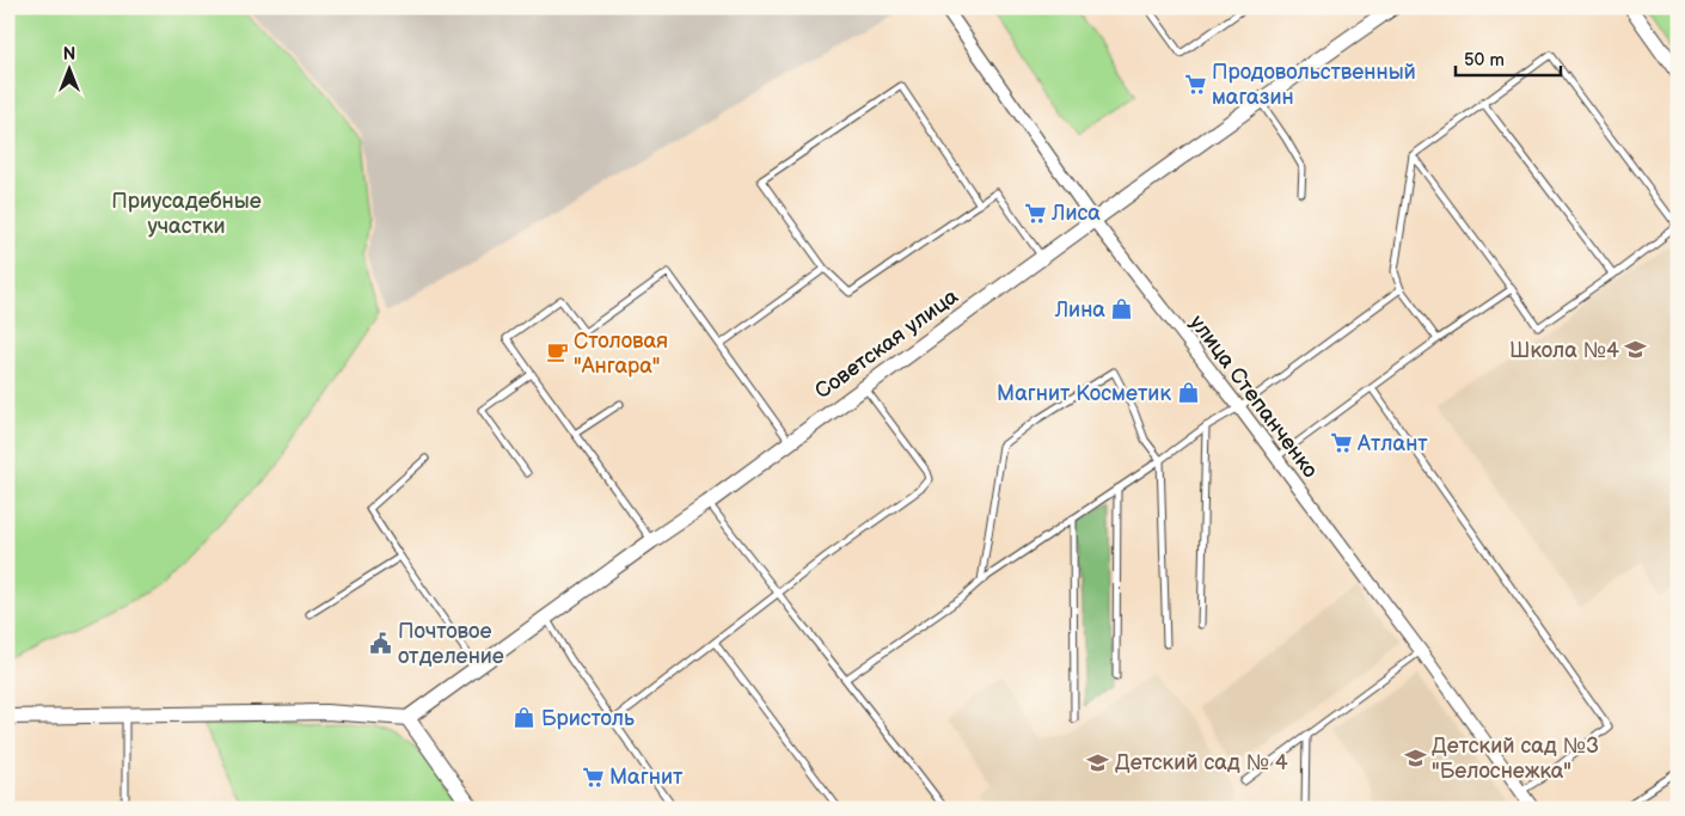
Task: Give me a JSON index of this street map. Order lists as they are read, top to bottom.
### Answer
{
  "streets": {
    "street": ["Советская улица", "улица Степанченко"]
  },
  "crossings": [
    ["Советская улица", "улица Степанченко"]
  ],
  "parks": ["Приусадебные участки"],
  "places": {
    "supermarket": [
      "Продовольственный магазин",
      "Лиса",
      "Атлант",
      "Магнит"
    ],
    "shop": ["Лина", "Магнит Косметик", "Бристоль"],
    "school or university": ["Школа №4", "Детский сад №3 \"Белоснежка\"", "Детский сад № 4"],
    "cafe": ["Столовая \"Ангара\""],
    "public building": ["Почтовое отделение"]
  },
  "scale_bar": "50 m",
  "north": "top"
}
